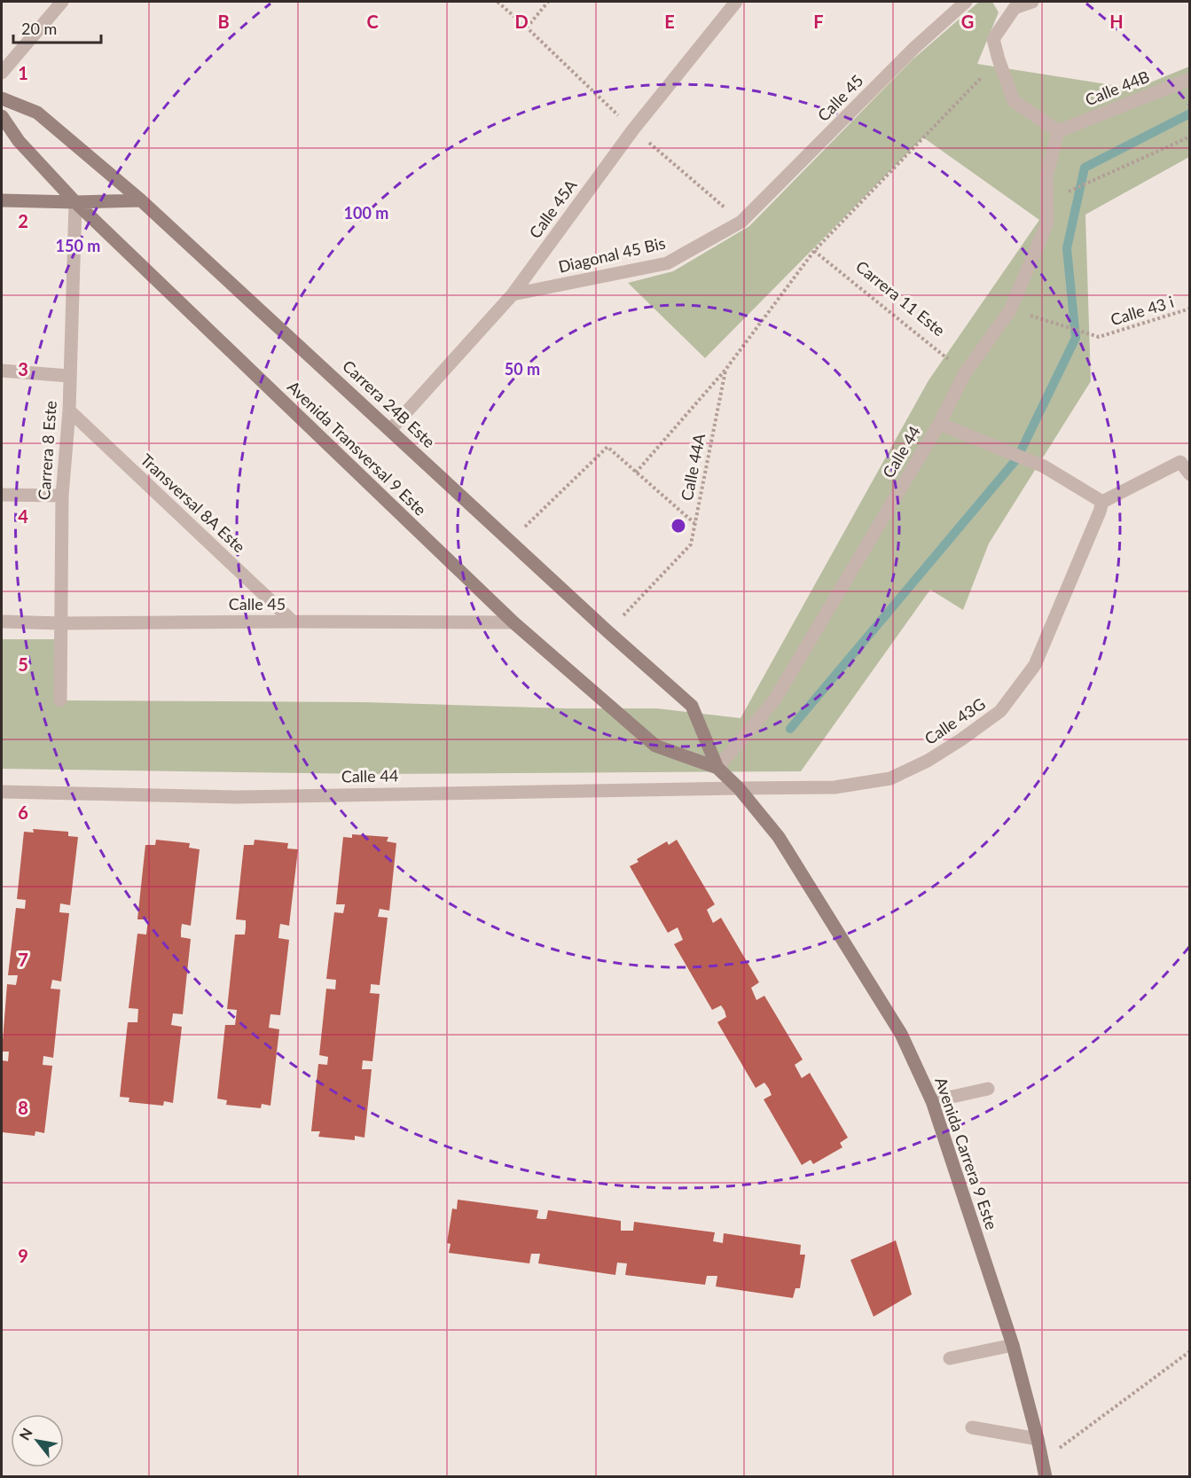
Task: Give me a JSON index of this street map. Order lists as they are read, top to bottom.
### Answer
{
  "streets": {
    "main road": ["Carrera 24B Este", "Avenida Transversal 9 Este", "Avenida Carrera 9 Este"],
    "street": [
      "Calle 44B",
      "Calle 45",
      "Calle 45A",
      "Diagonal 45 Bis",
      "Carrera 8 Este",
      "Calle 44",
      "Transversal 8A Este",
      "Calle 43G"
    ],
    "path": ["Carrera 11 Este", "Calle 43 i", "Calle 44A"]
  },
  "crossings": [
    ["Calle 44B", "Calle 44"],
    ["Calle 45", "Diagonal 45 Bis"],
    ["Calle 45", "Avenida Transversal 9 Este"],
    ["Calle 45", "Carrera 8 Este"],
    ["Calle 45", "Transversal 8A Este"],
    ["Calle 45A", "Diagonal 45 Bis"],
    ["Calle 45A", "Carrera 24B Este"],
    ["Carrera 11 Este", "Calle 44"],
    ["Calle 43 i", "Calle 44"],
    ["Carrera 24B Este", "Avenida Transversal 9 Este"],
    ["Carrera 24B Este", "Calle 44"],
    ["Carrera 24B Este", "Calle 44A"],
    ["Carrera 24B Este", "Avenida Carrera 9 Este"],
    ["Avenida Transversal 9 Este", "Carrera 8 Este"],
    ["Avenida Transversal 9 Este", "Calle 44"],
    ["Avenida Transversal 9 Este", "Avenida Carrera 9 Este"],
    ["Carrera 8 Este", "Transversal 8A Este"],
    ["Calle 44", "Calle 43G"],
    ["Calle 44", "Avenida Carrera 9 Este"],
    ["Calle 43G", "Avenida Carrera 9 Este"]
  ],
  "scale_bar": "20 m",
  "north": "top left",
  "grid": {
    "columns": [
      "B",
      "C",
      "D",
      "E",
      "F",
      "G",
      "H"
    ],
    "rows": [
      "1",
      "2",
      "3",
      "4",
      "5",
      "6",
      "7",
      "8",
      "9"
    ]
  },
  "rings": ["100 m", "150 m", "50 m"]
}
